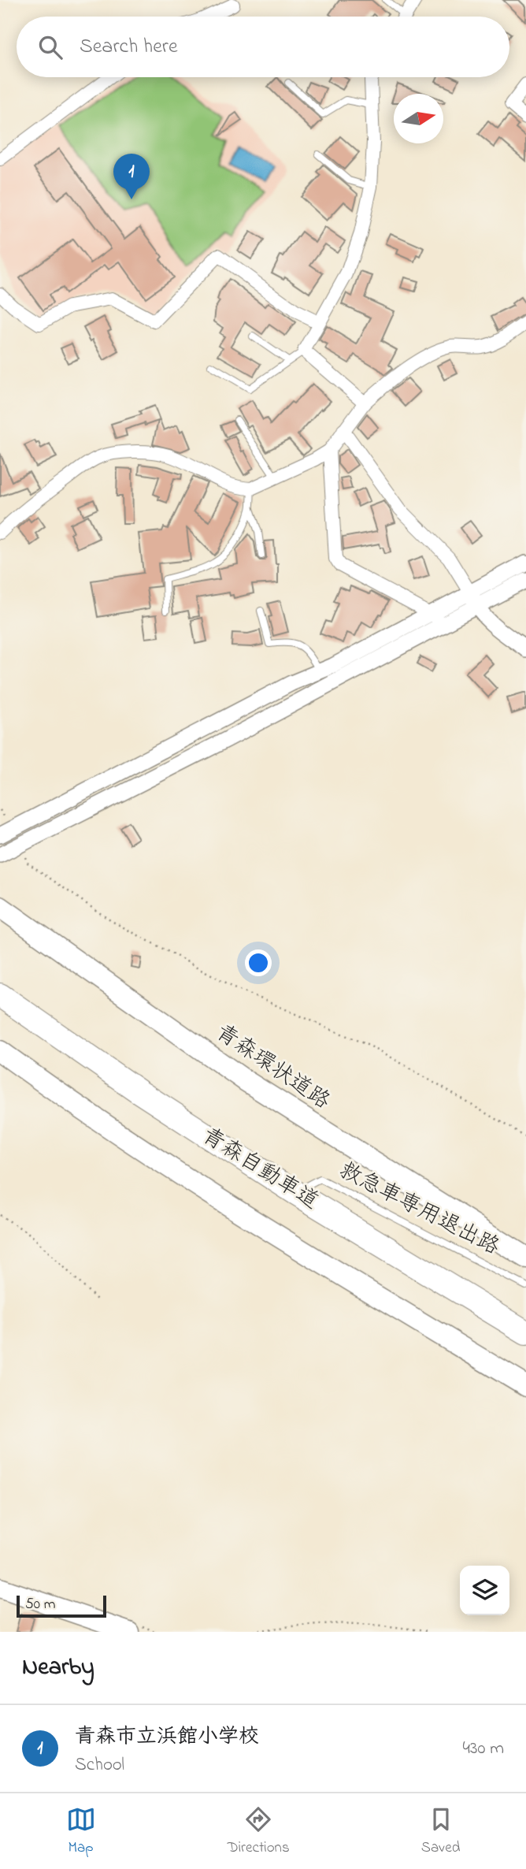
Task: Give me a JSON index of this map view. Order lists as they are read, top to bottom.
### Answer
{
  "streets": {
    "highway": ["青森環状道路", "青森自動車道"],
    "lane": ["救急車専用退出路"]
  },
  "crossings": [
    ["青森自動車道", "救急車専用退出路"]
  ],
  "scale_bar": "50 m",
  "north": "right",
  "page": {
    "search": "Search here",
    "pins": "1",
    "scale": "50 m",
    "heading": "Nearby",
    "list": [
      {
        "mark": "1",
        "name": "青森市立浜館小学校",
        "note": "School",
        "value": "430 m"
      }
    ],
    "nav": ["Map", "Directions", "Saved"]
  }
}
